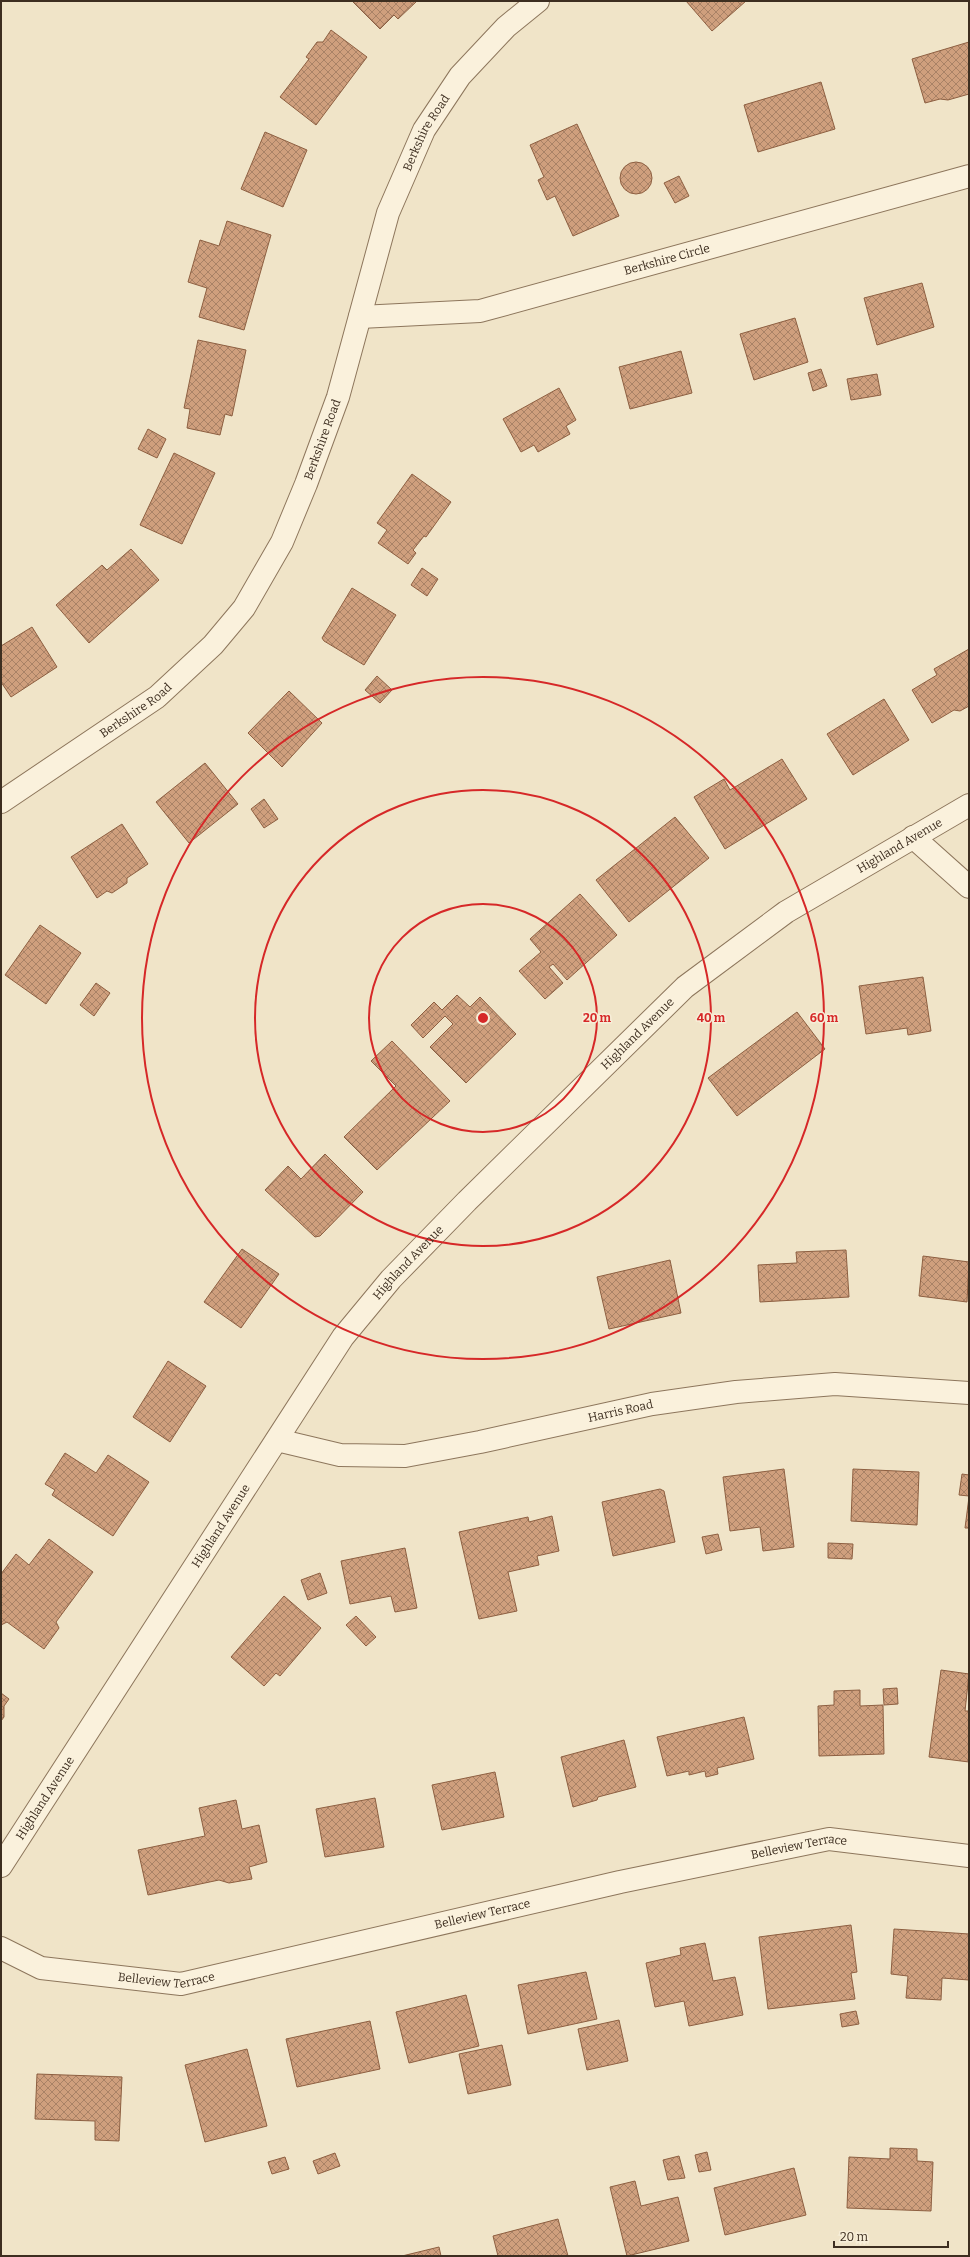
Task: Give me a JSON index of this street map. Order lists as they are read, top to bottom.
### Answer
{
  "streets": {
    "street": [
      "Berkshire Road",
      "Berkshire Circle",
      "Highland Avenue",
      "Harris Road",
      "Belleview Terrace"
    ]
  },
  "crossings": [
    ["Berkshire Road", "Berkshire Circle"],
    ["Highland Avenue", "Harris Road"]
  ],
  "scale_bar": "20 m",
  "rings": ["20 m", "40 m", "60 m"]
}
